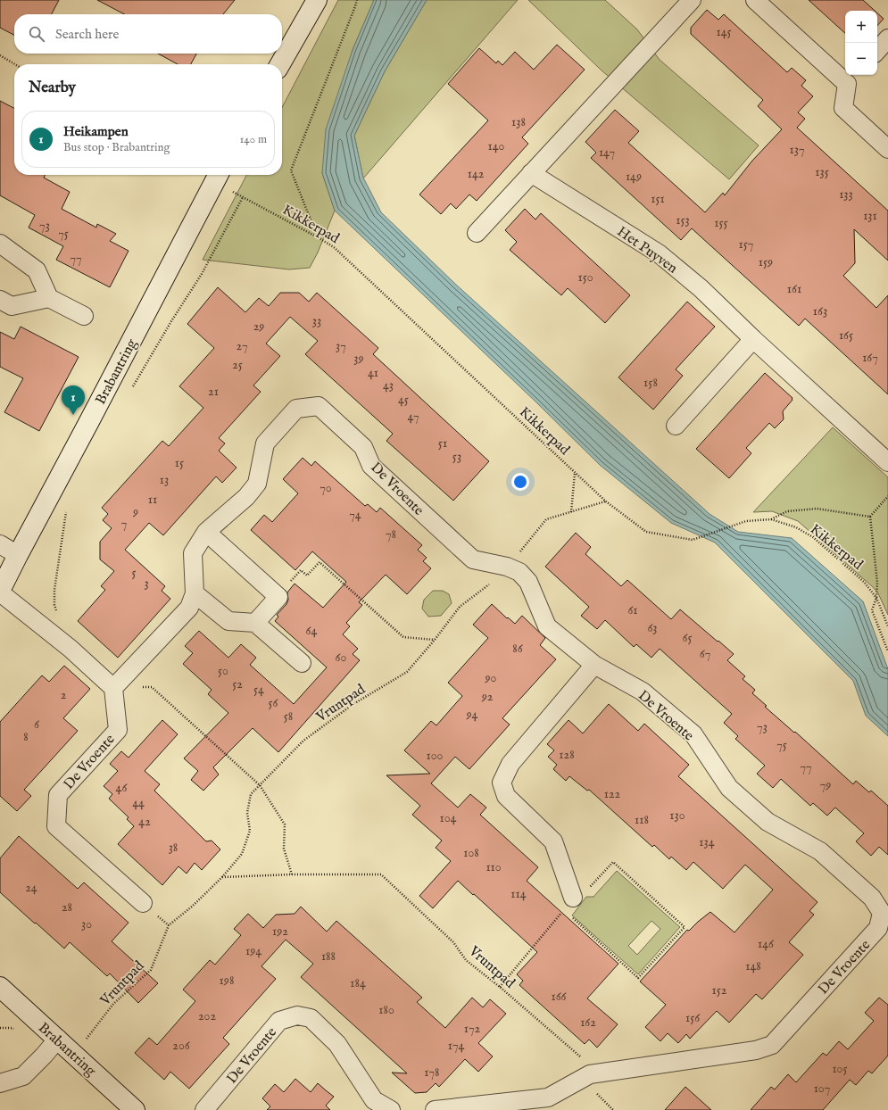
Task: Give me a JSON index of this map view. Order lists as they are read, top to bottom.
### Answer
{
  "streets": {
    "street": ["Het Puyven", "Brabantring", "De Vroente"],
    "path": ["Kikkerpad", "Vruntpad"]
  },
  "crossings": [
    ["Kikkerpad", "Brabantring"],
    ["Kikkerpad", "Vruntpad"],
    ["Brabantring", "Vruntpad"],
    ["De Vroente", "Vruntpad"]
  ],
  "house_numbers": [
    "145",
    "138",
    "140",
    "137",
    "147",
    "135",
    "142",
    "149",
    "133",
    "151",
    "131",
    "153",
    "155",
    "73",
    "75",
    "157",
    "77",
    "159",
    "150",
    "161",
    "163",
    "33",
    "29",
    "165",
    "27",
    "37",
    "167",
    "39",
    "25",
    "41",
    "158",
    "43",
    "21",
    "45",
    "47",
    "51",
    "53",
    "15",
    "13",
    "70",
    "11",
    "9",
    "74",
    "7",
    "78",
    "5",
    "3",
    "61",
    "63",
    "64",
    "65",
    "86",
    "67",
    "60",
    "50",
    "90",
    "52",
    "54",
    "2",
    "92",
    "56",
    "94",
    "58",
    "6",
    "73",
    "8",
    "75",
    "128",
    "100",
    "77",
    "79",
    "46",
    "122",
    "44",
    "130",
    "104",
    "118",
    "42",
    "134",
    "38",
    "108",
    "110",
    "24",
    "114",
    "28",
    "30",
    "192",
    "146",
    "194",
    "188",
    "148",
    "198",
    "184",
    "152",
    "166",
    "180",
    "202",
    "156",
    "162",
    "172",
    "206",
    "174",
    "105",
    "178",
    "107"
  ],
  "page": {
    "map_buttons": ["+", "−"],
    "search": "Search here",
    "heading": "Nearby",
    "list": [
      {
        "mark": "1",
        "name": "Heikampen",
        "note": "Bus stop · Brabantring",
        "value": "140 m"
      }
    ],
    "pins": "1"
  }
}
